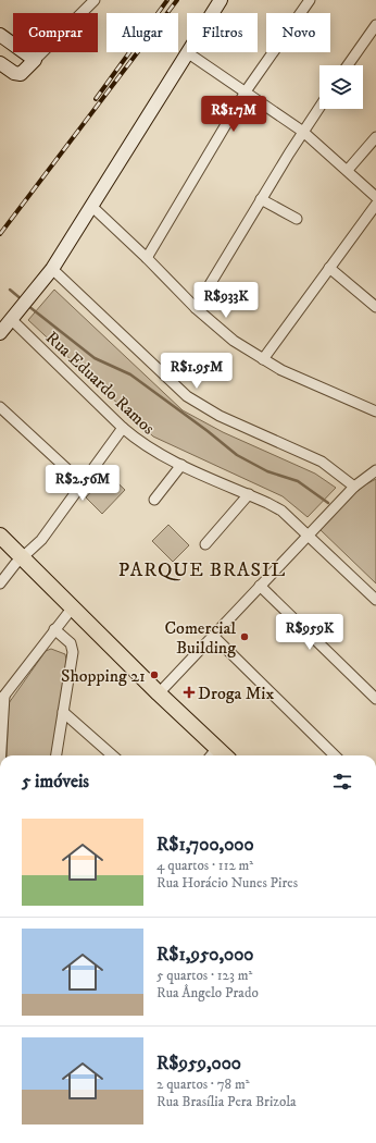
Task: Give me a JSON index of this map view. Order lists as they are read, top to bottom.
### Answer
{
  "streets": {
    "street": ["Rua Eduardo Ramos"]
  },
  "districts": ["PARQUE BRASIL"],
  "places": {
    "other": ["Comercial Building", "Shopping 21"],
    "health": ["Droga Mix"]
  },
  "page": {
    "chip": [
      "Comprar",
      "Alugar",
      "Filtros",
      "Novo"
    ],
    "price": [
      "R$1.7M",
      "R$933K",
      "R$1.95M",
      "R$2.56M",
      "R$959K"
    ],
    "heading": "5 imóveis",
    "list": [
      {
        "name": "R$1,700,000",
        "note": "4 quartos · 112 m² · Rua Horácio Nunes Pires"
      },
      {
        "name": "R$1,950,000",
        "note": "5 quartos · 123 m² · Rua Ângelo Prado"
      },
      {
        "name": "R$959,000",
        "note": "2 quartos · 78 m² · Rua Brasília Pera Brizola"
      }
    ]
  }
}
